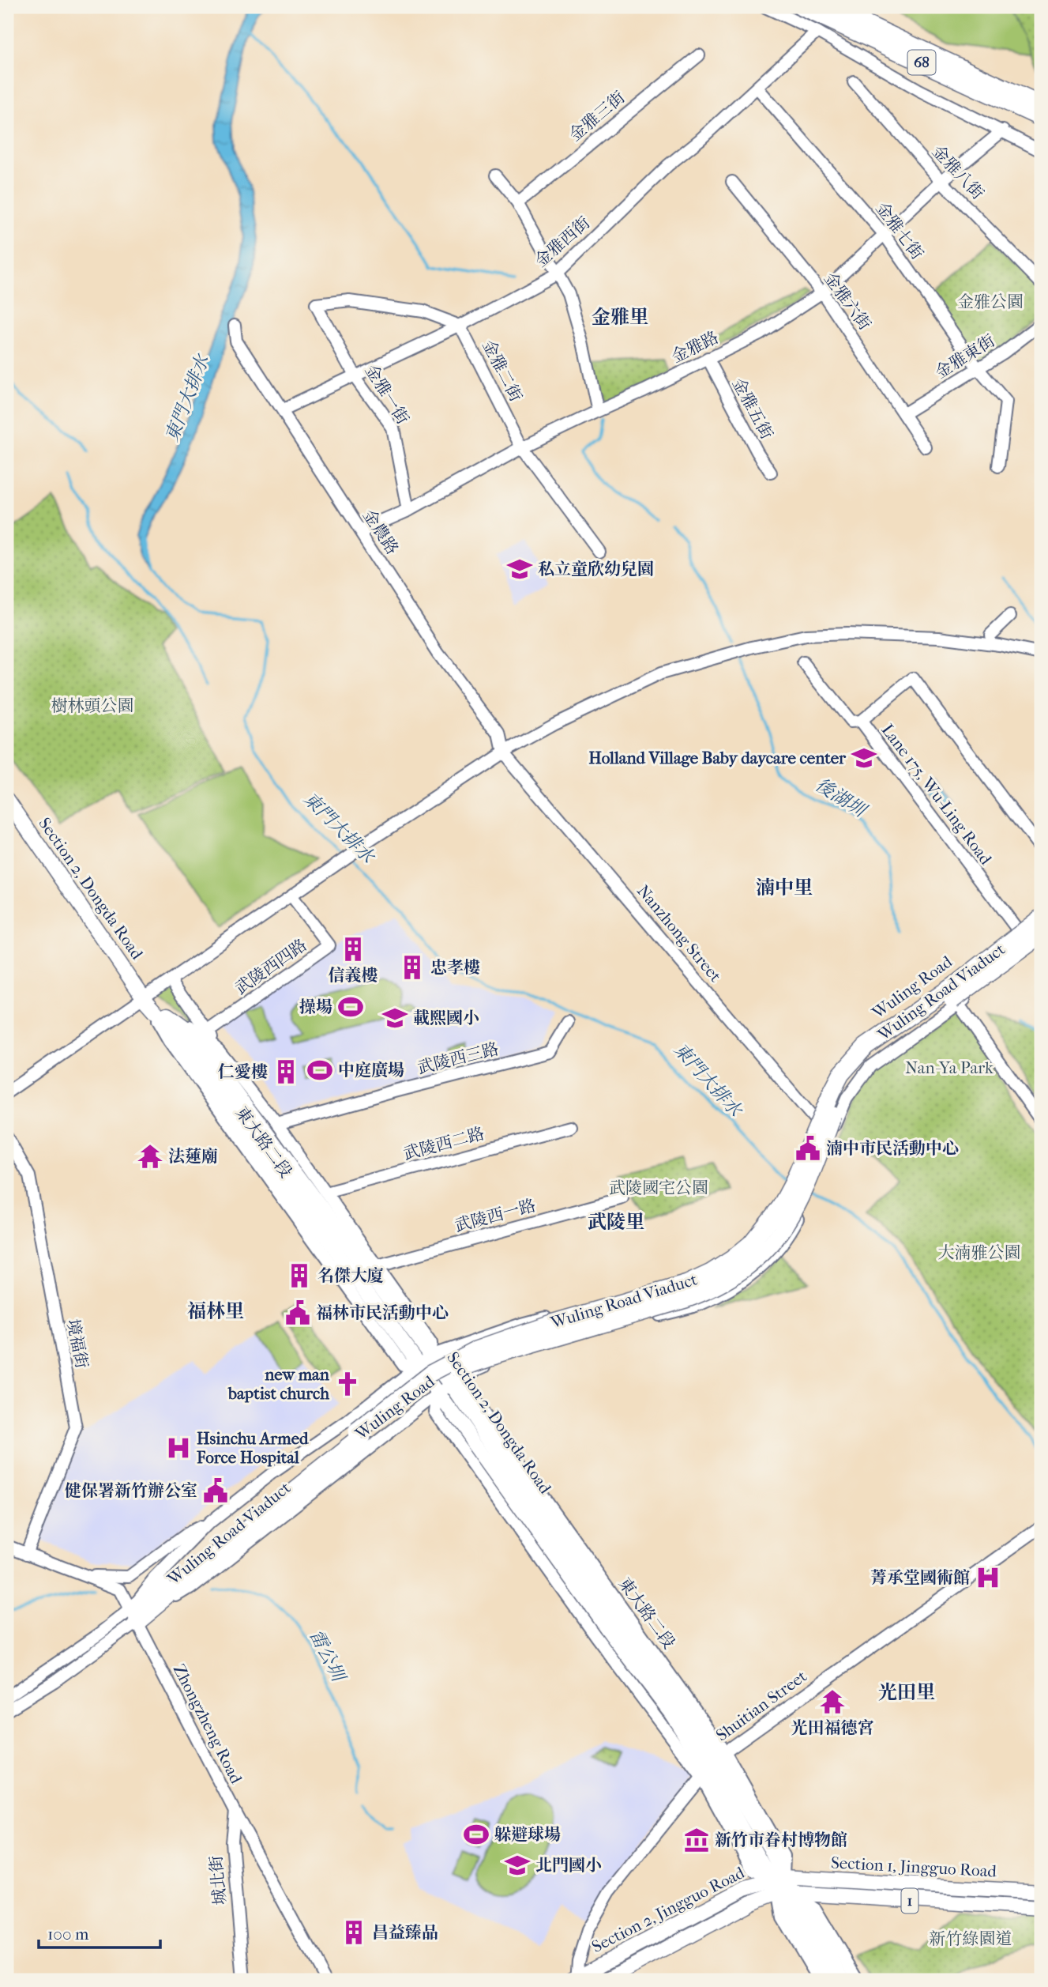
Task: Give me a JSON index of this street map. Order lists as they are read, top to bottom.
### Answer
{
  "streets": {
    "highway": ["68", "Wuling Road Viaduct"],
    "main road": [
      "Section 2, Dongda Road",
      "Section 1, Jingguo Road",
      "1",
      "Section 2, Jingguo Road"
    ],
    "street": [
      "金雅三街",
      "金雅八街",
      "金雅七街",
      "金雅西街",
      "金雅六街",
      "金雅路",
      "金雅東街",
      "金雅二街",
      "金雅一街",
      "金雅五街",
      "金農路",
      "Lane 175, Wu-Ling Road",
      "Nanzhong Street",
      "武陵西四路",
      "Wuling Road",
      "武陵西三路",
      "東大路二段",
      "武陵西二路",
      "武陵西一路",
      "境福街",
      "Shuitian Street",
      "Zhongzheng Road",
      "城北街"
    ]
  },
  "crossings": [
    ["金雅八街", "金雅路"],
    ["金雅七街", "金雅西街"],
    ["金雅七街", "金雅路"],
    ["金雅七街", "金雅東街"],
    ["金雅西街", "金雅二街"],
    ["金雅西街", "金雅一街"],
    ["金雅西街", "金農路"],
    ["金雅六街", "金雅路"],
    ["金雅六街", "金雅東街"],
    ["金雅路", "金雅二街"],
    ["金雅路", "金雅一街"],
    ["金雅路", "金雅五街"],
    ["金雅路", "金農路"],
    ["金雅二街", "金雅一街"],
    ["金農路", "Nanzhong Street"],
    ["Lane 175, Wu-Ling Road", "Wuling Road"],
    ["Section 2, Dongda Road", "Wuling Road"],
    ["Section 2, Dongda Road", "東大路二段"],
    ["Section 2, Dongda Road", "Shuitian Street"],
    ["Section 2, Dongda Road", "Section 1, Jingguo Road"],
    ["Section 2, Dongda Road", "Section 2, Jingguo Road"],
    ["Nanzhong Street", "Wuling Road"],
    ["Nanzhong Street", "Wuling Road Viaduct"],
    ["武陵西四路", "東大路二段"],
    ["Wuling Road", "Wuling Road Viaduct"],
    ["Wuling Road", "東大路二段"],
    ["Wuling Road", "Zhongzheng Road"],
    ["Wuling Road Viaduct", "Zhongzheng Road"],
    ["武陵西三路", "東大路二段"],
    ["東大路二段", "武陵西二路"],
    ["東大路二段", "武陵西一路"],
    ["境福街", "Zhongzheng Road"],
    ["Shuitian Street", "Section 2, Jingguo Road"],
    ["Zhongzheng Road", "城北街"],
    ["Section 1, Jingguo Road", "Section 2, Jingguo Road"]
  ],
  "districts": [
    "金雅里",
    "湳中里",
    "武陵里",
    "福林里",
    "光田里"
  ],
  "water": ["東門大排水", "後湖圳", "雷公圳"],
  "parks": [
    "金雅公園",
    "樹林頭公園",
    "Nan-Ya Park",
    "武陵國宅公園",
    "大湳雅公園",
    "新竹綠園道"
  ],
  "places": {
    "school or university": [
      "私立童欣幼兒園",
      "Holland Village Baby daycare center",
      "載熙國小",
      "北門國小"
    ],
    "building": [
      "信義樓",
      "忠孝樓",
      "仁愛樓",
      "名傑大廈",
      "昌益臻品"
    ],
    "sports": ["操場", "中庭廣場", "躲避球場"],
    "public building": ["湳中市民活動中心", "福林市民活動中心", "健保署新竹辦公室"],
    "temple": ["法蓮廟", "光田福德宮"],
    "church": ["new man baptist church"],
    "hospital": ["Hsinchu Armed Force Hospital", "菁承堂國術館"],
    "museum": ["新竹市眷村博物館"]
  },
  "scale_bar": "100 m"
}
